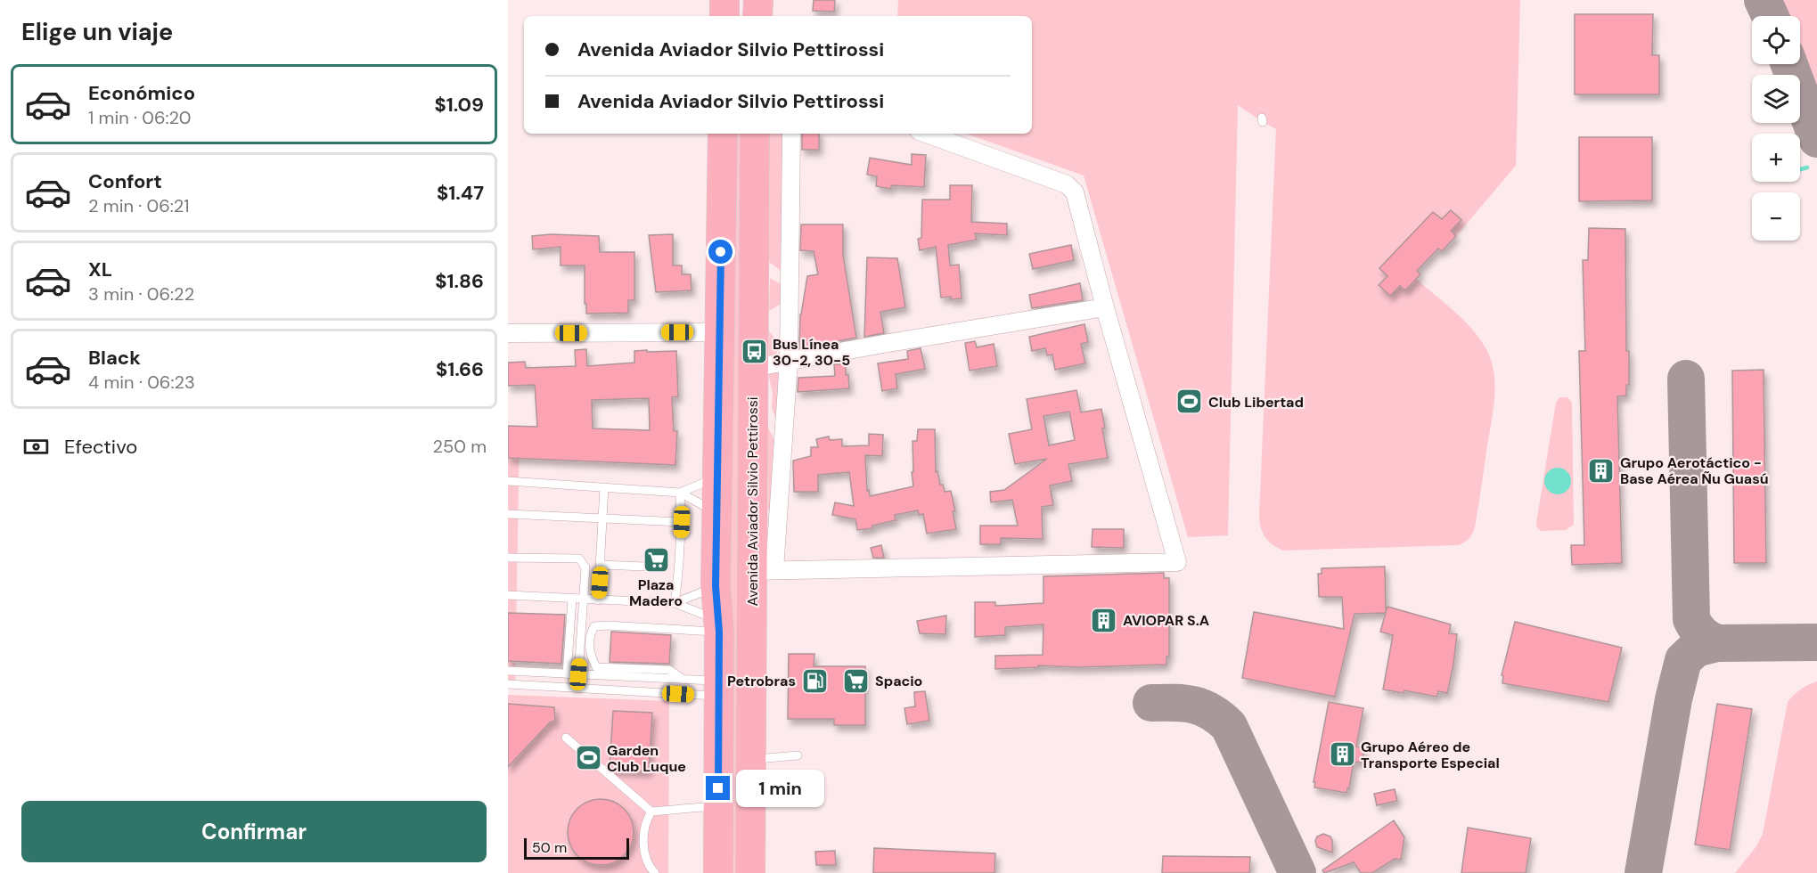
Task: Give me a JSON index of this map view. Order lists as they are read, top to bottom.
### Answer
{
  "streets": {
    "highway": ["Avenida Aviador Silvio Pettirossi"]
  },
  "places": {
    "bus stop": ["Bus Línea 30-2, 30-5"],
    "sports": ["Club Libertad", "Garden Club Luque"],
    "building": ["Grupo Aerotáctico - Base Aérea Ñu Guasú", "AVIOPAR S.A", "Grupo Aéreo de Transporte Especial"],
    "supermarket": ["Plaza Madero", "Spacio"],
    "fuel station": ["Petrobras"]
  },
  "scale_bar": "50 m",
  "page": {
    "heading": "Elige un viaje",
    "map_buttons": ["+", "−"],
    "banner": ["Avenida Aviador Silvio Pettirossi", "Avenida Aviador Silvio Pettirossi"],
    "list": [
      {
        "name": "Económico",
        "note": "1 min · 06:20",
        "value": "$1.09"
      },
      {
        "name": "Confort",
        "note": "2 min · 06:21",
        "value": "$1.47"
      },
      {
        "name": "XL",
        "note": "3 min · 06:22",
        "value": "$1.86"
      },
      {
        "name": "Black",
        "note": "4 min · 06:23",
        "value": "$1.66"
      }
    ],
    "pay": ["Efectivo", "250 m"],
    "bubble": "1 min",
    "buttons": "Confirmar",
    "scale": "50 m"
  }
}
